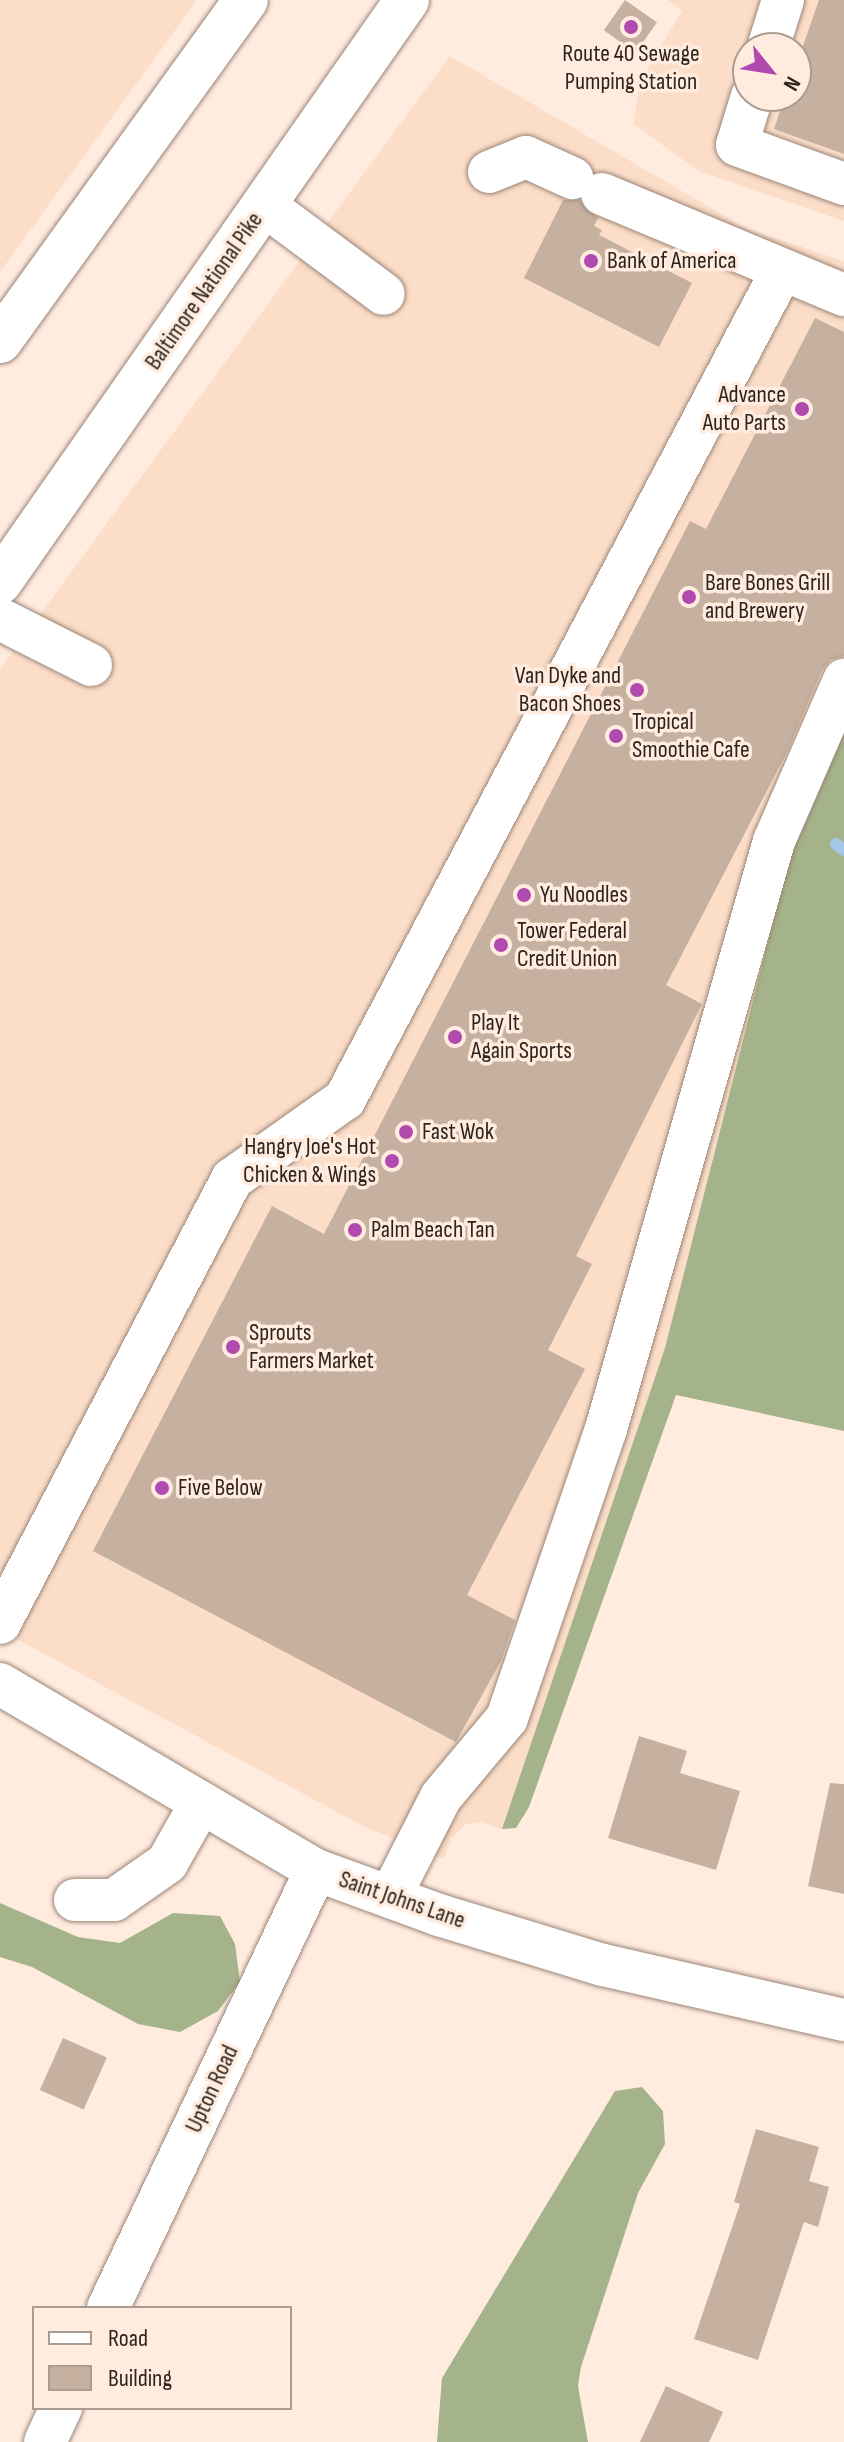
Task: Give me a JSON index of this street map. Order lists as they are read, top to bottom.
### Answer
{
  "streets": {
    "main road": ["Baltimore National Pike"],
    "street": ["Saint Johns Lane", "Upton Road"]
  },
  "crossings": [
    ["Saint Johns Lane", "Upton Road"]
  ],
  "places": [
    "Route 40 Sewage Pumping Station",
    "Bank of America",
    "Advance Auto Parts",
    "Bare Bones Grill and Brewery",
    "Van Dyke and Bacon Shoes",
    "Tropical Smoothie Cafe",
    "Yu Noodles",
    "Tower Federal Credit Union",
    "Play It Again Sports",
    "Fast Wok",
    "Hangry Joe's Hot Chicken & Wings",
    "Palm Beach Tan",
    "Sprouts Farmers Market",
    "Five Below"
  ],
  "legend": ["Road", "Building"],
  "north": "bottom right"
}
